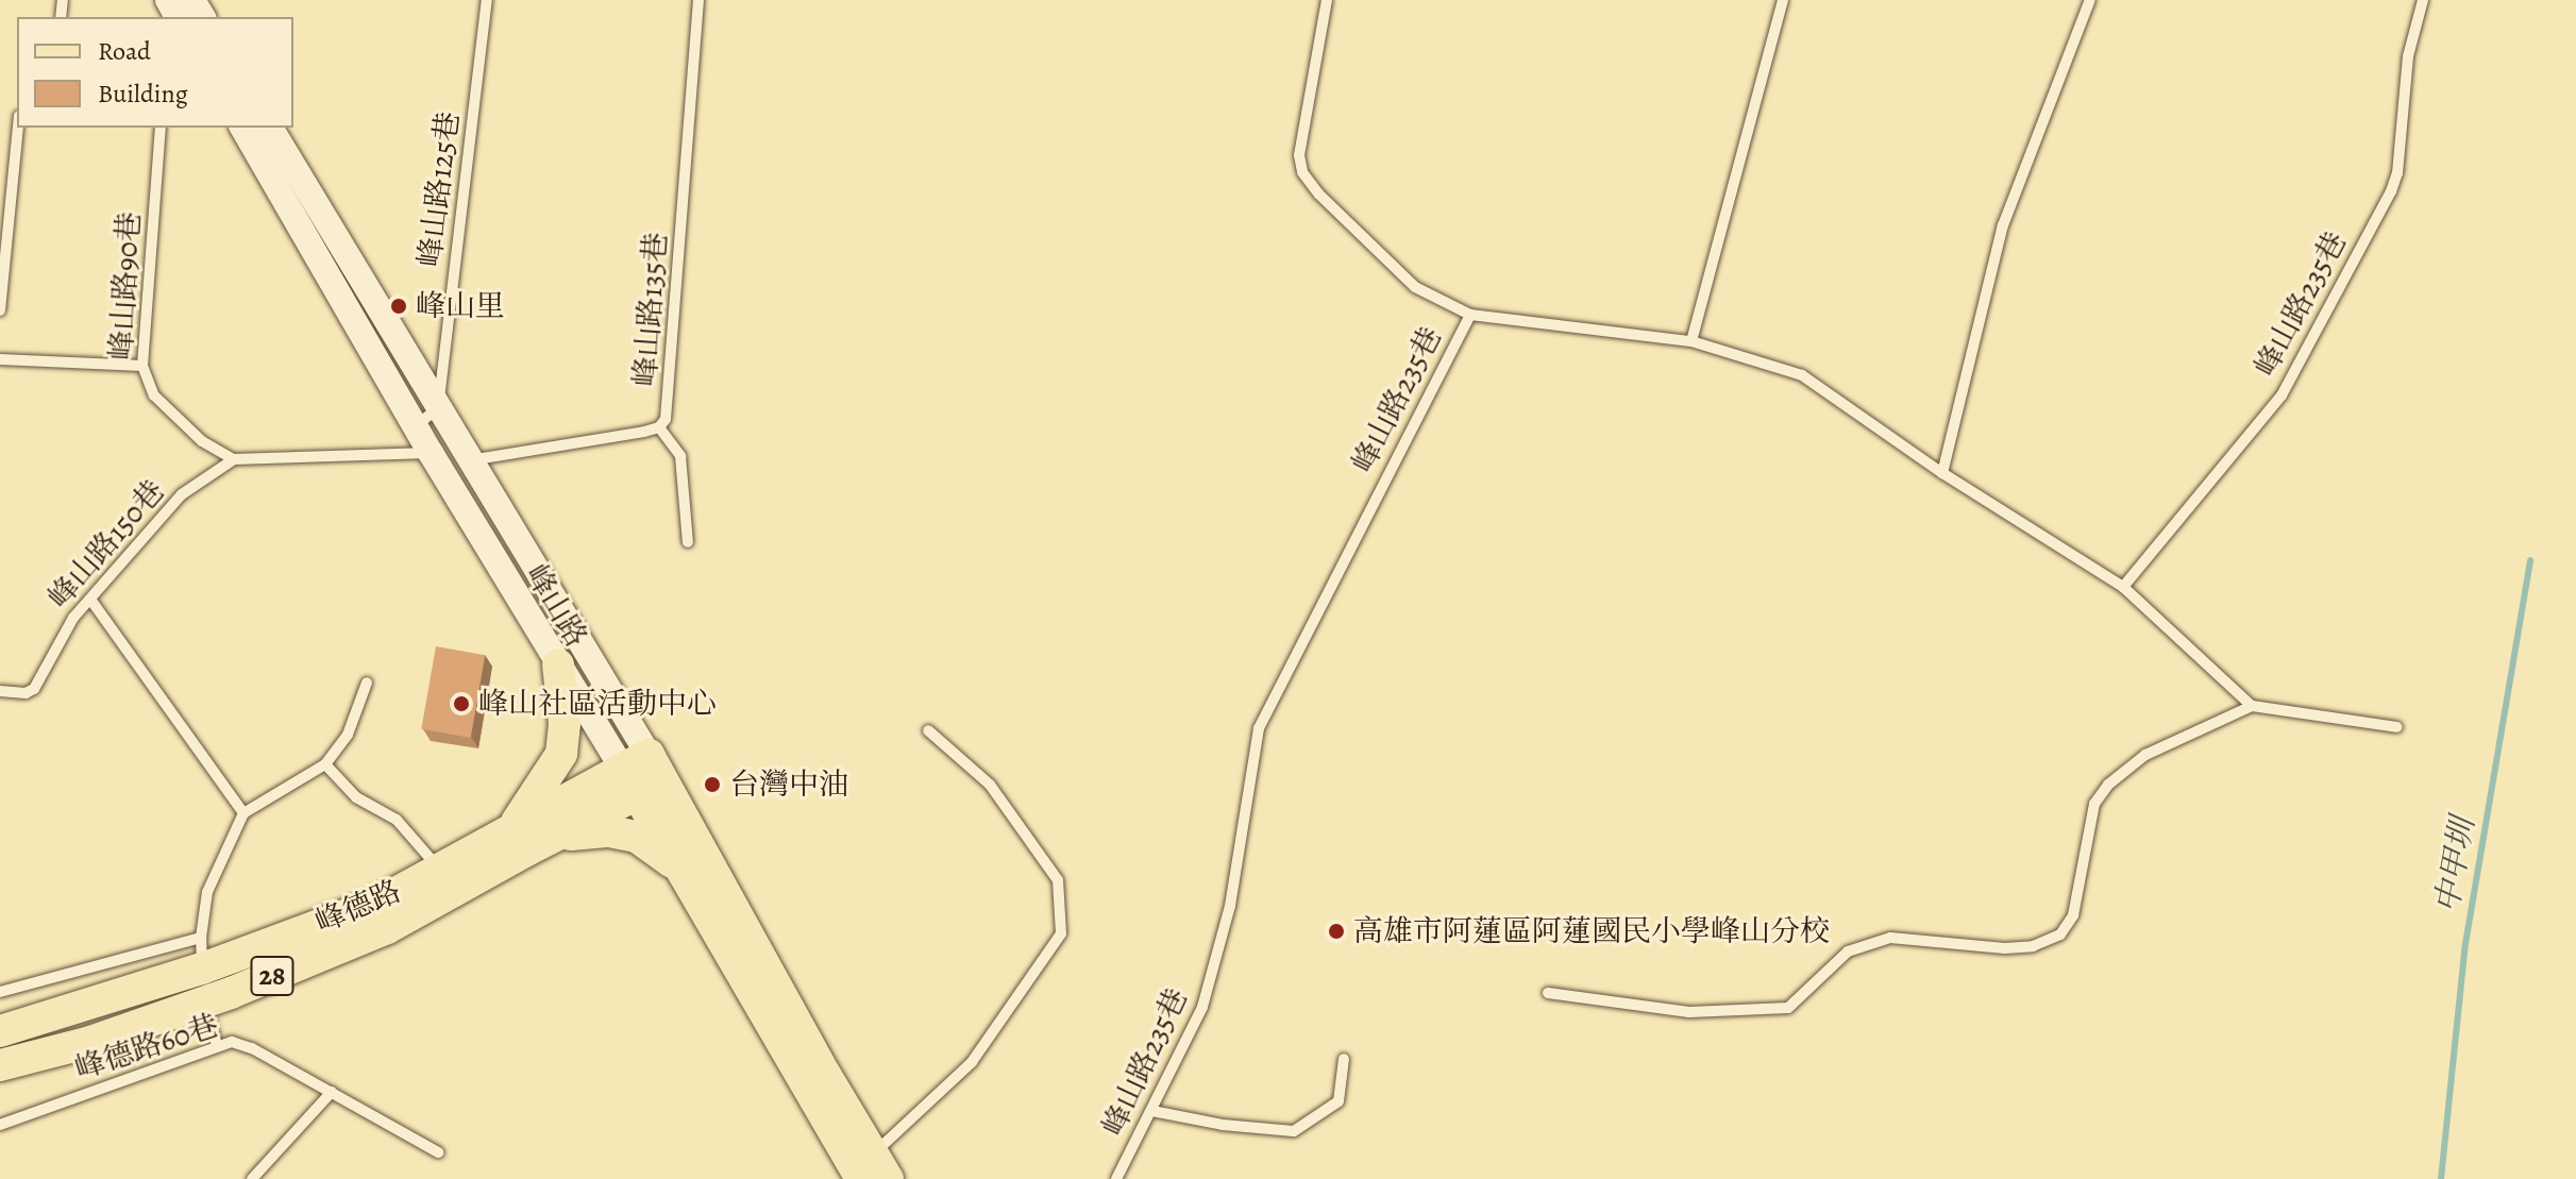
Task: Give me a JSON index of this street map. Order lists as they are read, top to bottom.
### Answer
{
  "streets": {
    "main road": ["峰山路", "峰德路", "28"],
    "lane": [
      "峰山路125巷",
      "峰山路90巷",
      "峰山路235巷",
      "峰山路135巷",
      "峰山路150巷",
      "峰德路60巷"
    ]
  },
  "crossings": [
    ["峰山路125巷", "峰山路"],
    ["峰山路90巷", "峰山路150巷"],
    ["峰山路135巷", "峰山路"],
    ["峰山路", "峰德路"]
  ],
  "water": ["中甲圳"],
  "places": [
    "峰山里",
    "峰山社區活動中心",
    "台灣中油",
    "高雄市阿蓮區阿蓮國民小學峰山分校"
  ],
  "legend": ["Road", "Building"]
}
